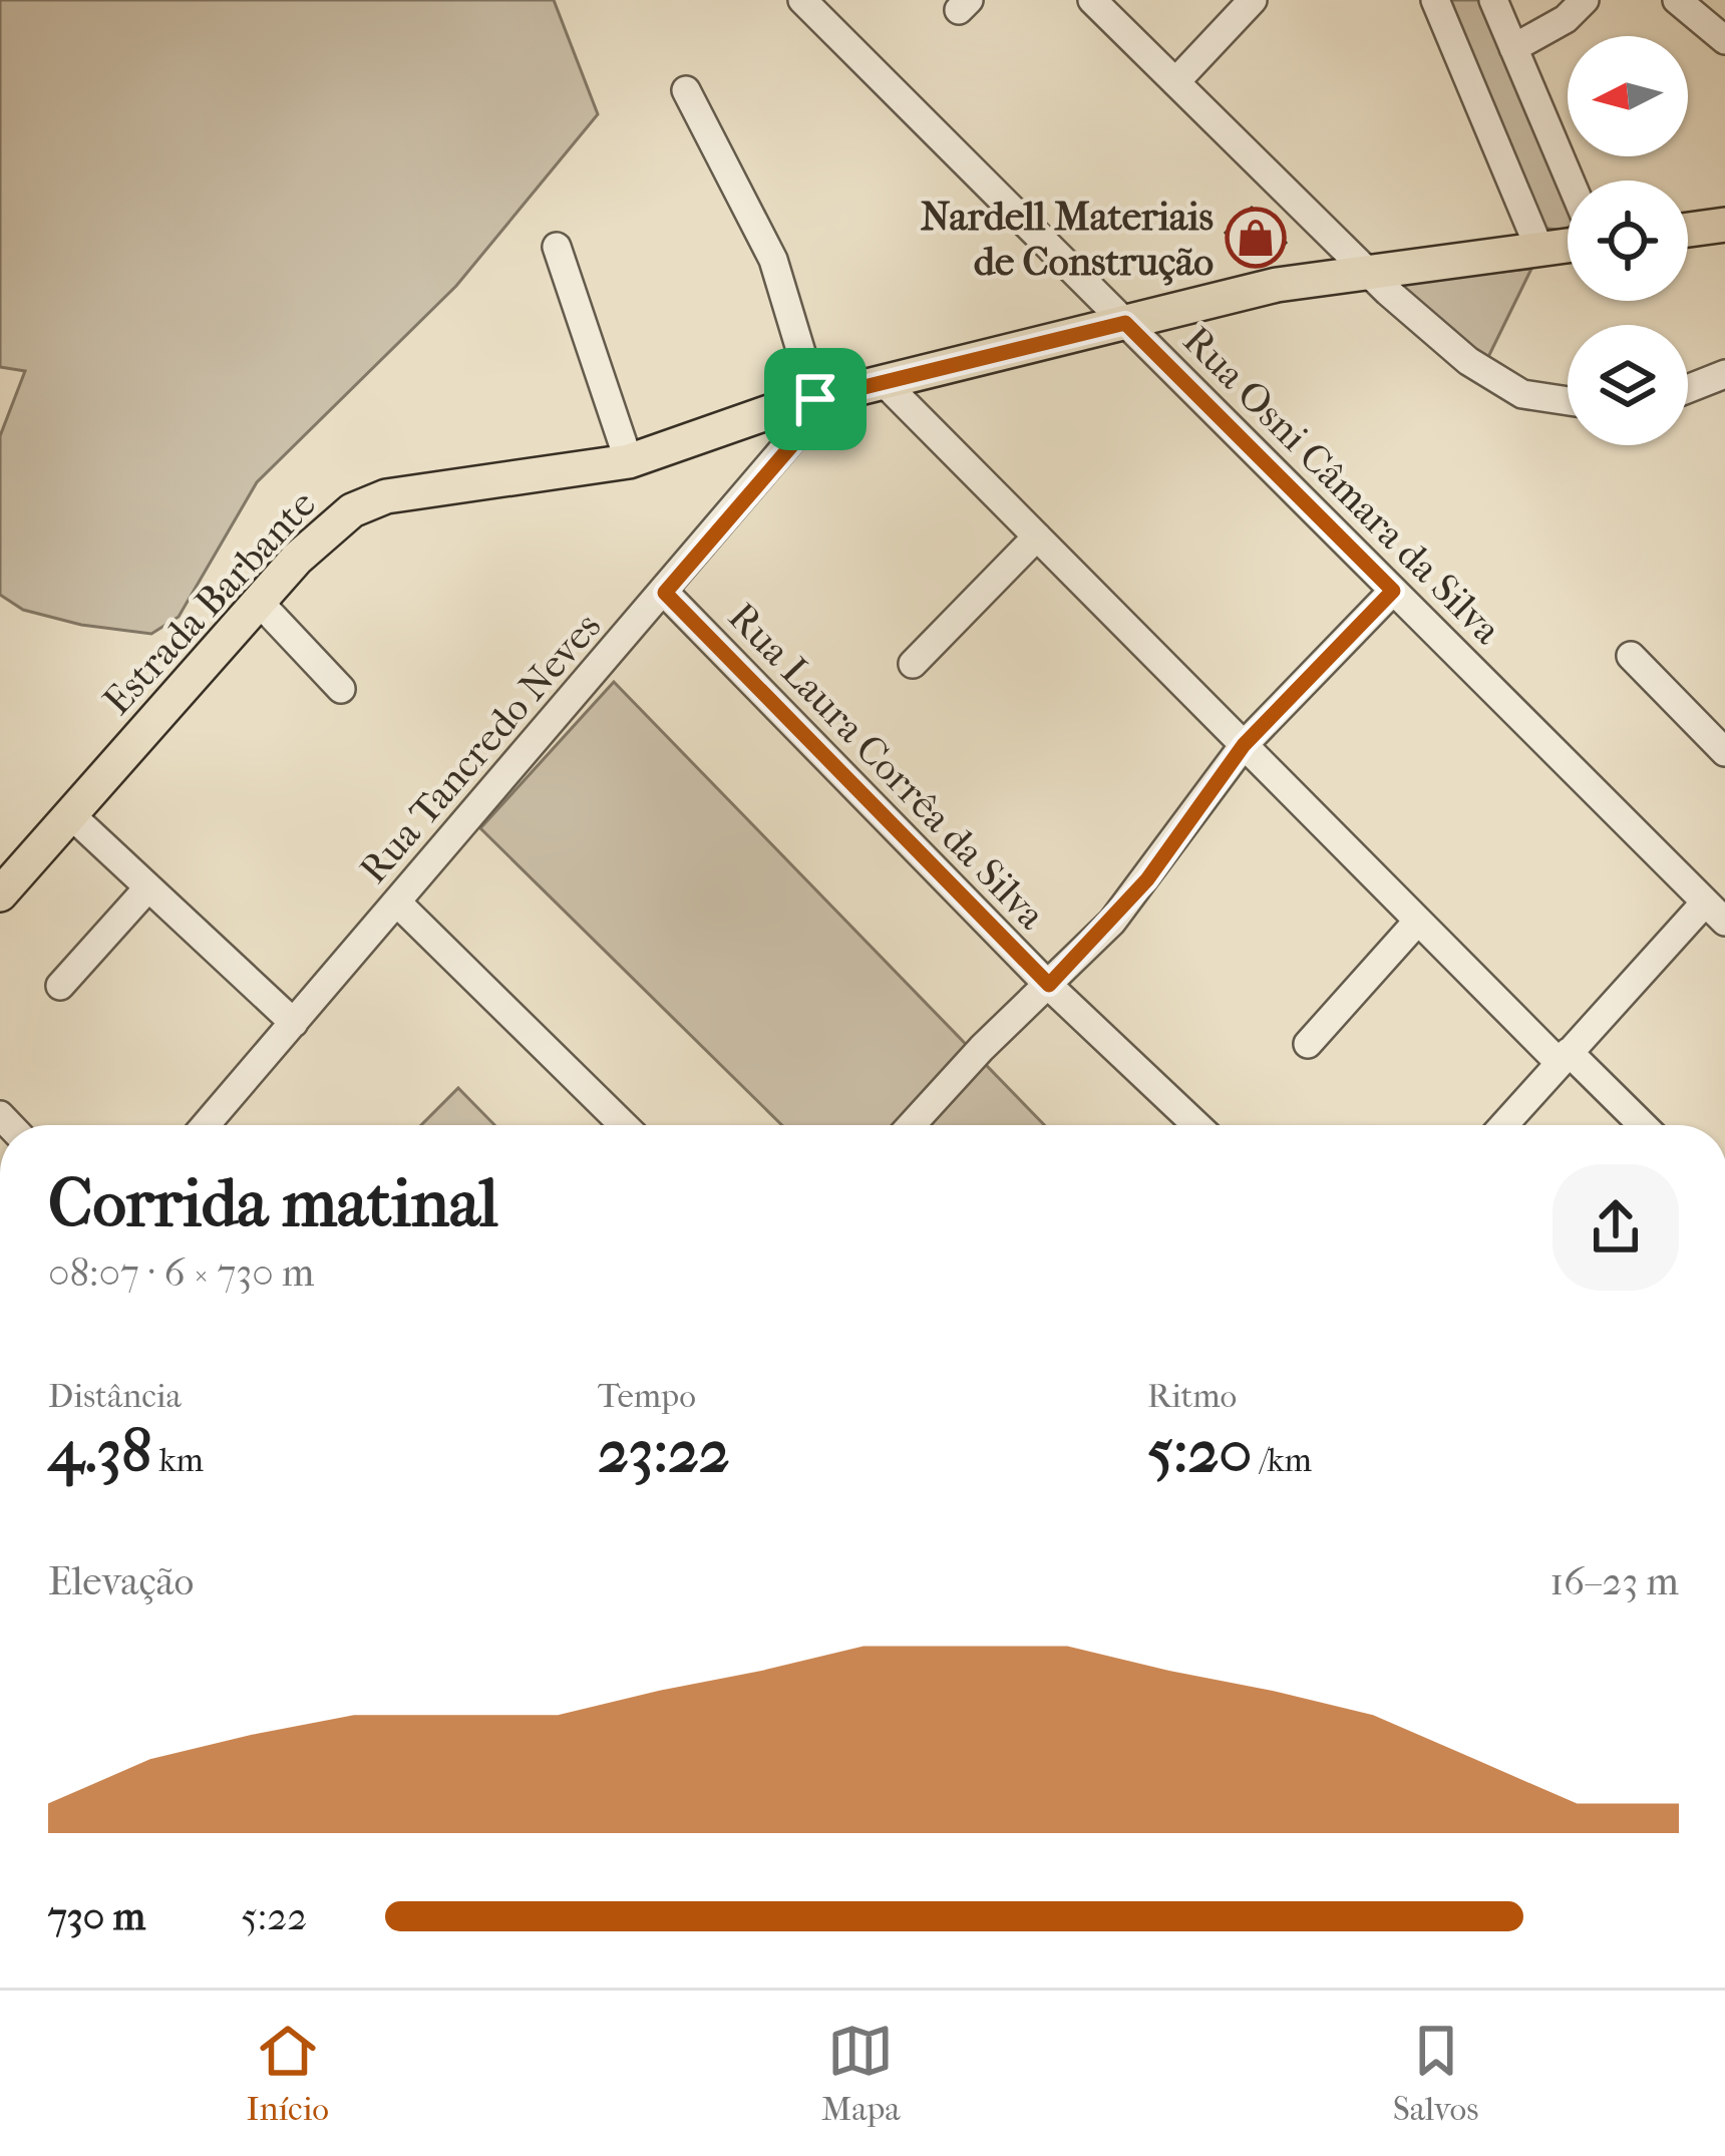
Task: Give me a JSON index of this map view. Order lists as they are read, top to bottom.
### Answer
{
  "streets": {
    "main road": ["Estrada Barbante"],
    "street": ["Rua Osni Câmara da Silva", "Rua Tancredo Neves", "Rua Laura Corrêa da Silva"]
  },
  "crossings": [
    ["Rua Osni Câmara da Silva", "Estrada Barbante"],
    ["Estrada Barbante", "Rua Tancredo Neves"],
    ["Rua Tancredo Neves", "Rua Laura Corrêa da Silva"]
  ],
  "places": {
    "shop": ["Nardell Materiais de Construção"]
  },
  "north": "left",
  "page": {
    "heading": ["Corrida matinal", "08:07 · 6 × 730 m"],
    "stats": [
      ["Distância", "4.38 km"],
      ["Tempo", "23:22"],
      ["Ritmo", "5:20 /km"]
    ],
    "chart": ["Elevação", "16–23 m"],
    "list": [
      {
        "name": "730 m",
        "note": "5:22"
      }
    ],
    "tabs": ["Início", "Mapa", "Salvos"]
  }
}
